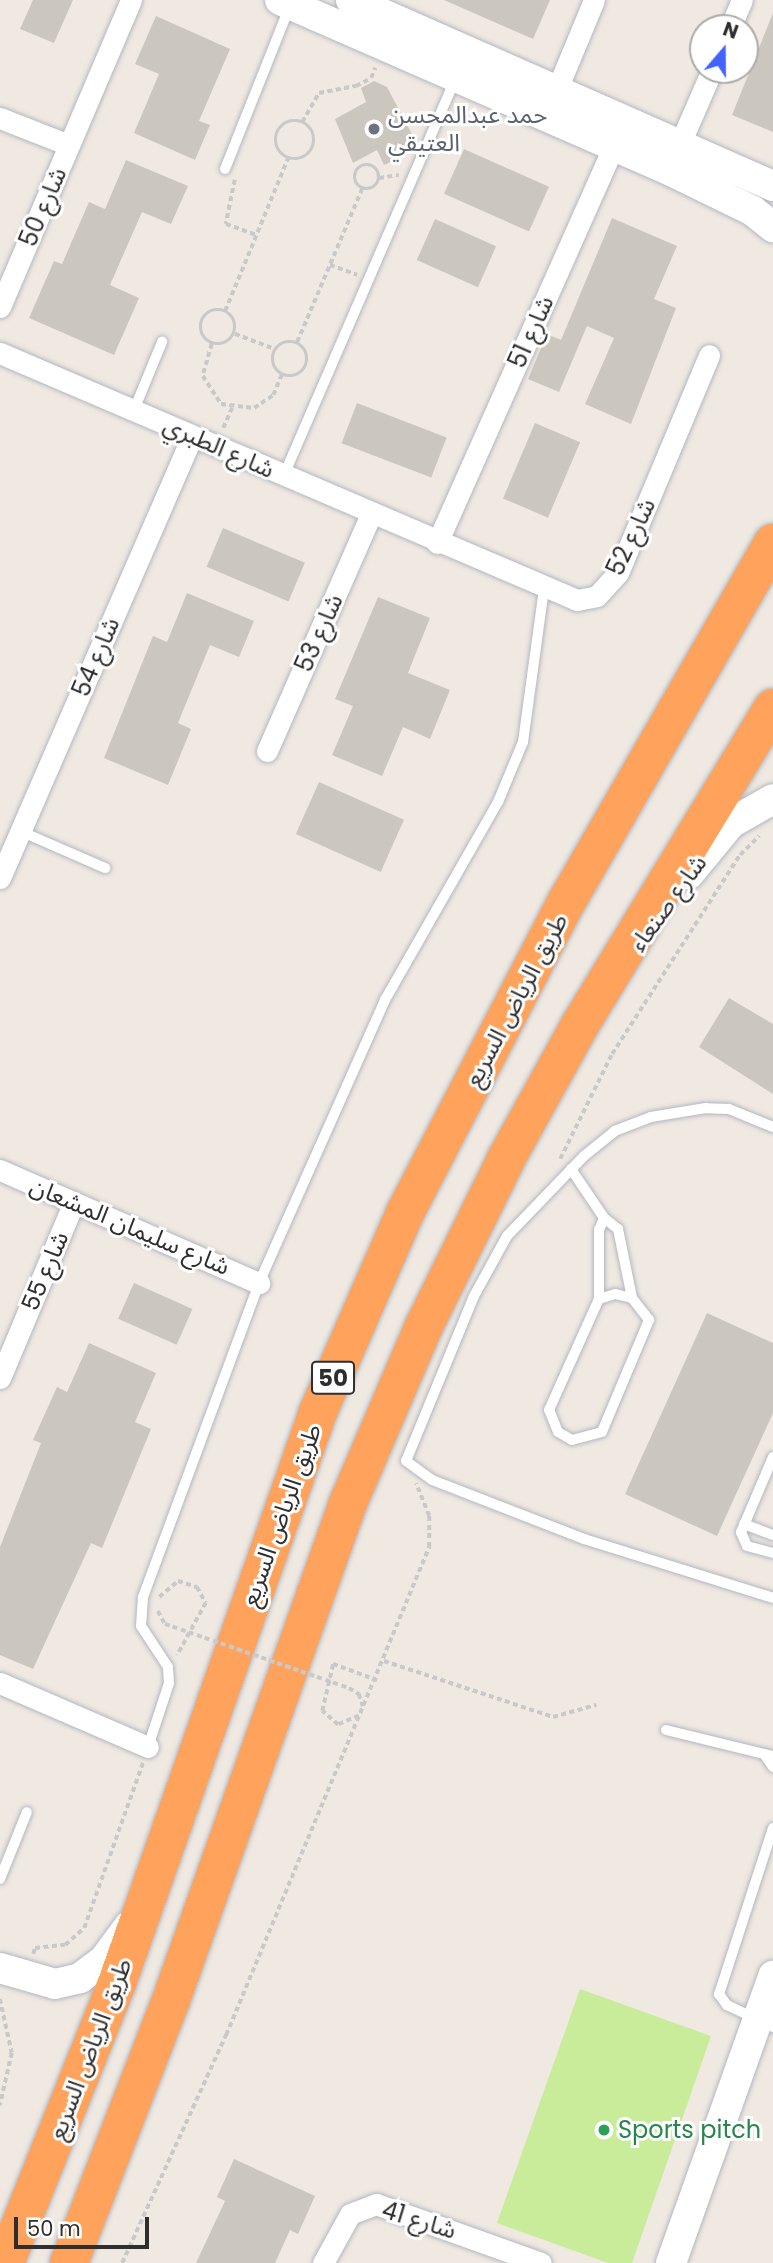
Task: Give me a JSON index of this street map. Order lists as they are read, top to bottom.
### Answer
{
  "streets": {
    "highway": ["طريق الرياض السريع", "50"],
    "street": [
      "شارع 50",
      "شارع 51",
      "شارع الطبري",
      "شارع 52",
      "شارع 53",
      "شارع 54",
      "شارع صنعاء",
      "شارع سليمان المشعان",
      "شارع 55",
      "شارع 41"
    ]
  },
  "crossings": [
    ["شارع 51", "شارع الطبري"],
    ["شارع 51", "شارع 52"],
    ["شارع الطبري", "شارع 52"],
    ["شارع الطبري", "شارع 53"],
    ["شارع الطبري", "شارع 54"],
    ["شارع صنعاء", "50"],
    ["شارع سليمان المشعان", "شارع 55"]
  ],
  "places": ["حمد عبدالمحسن العتيقي", "Sports pitch"],
  "scale_bar": "50 m",
  "north": "top"
}
